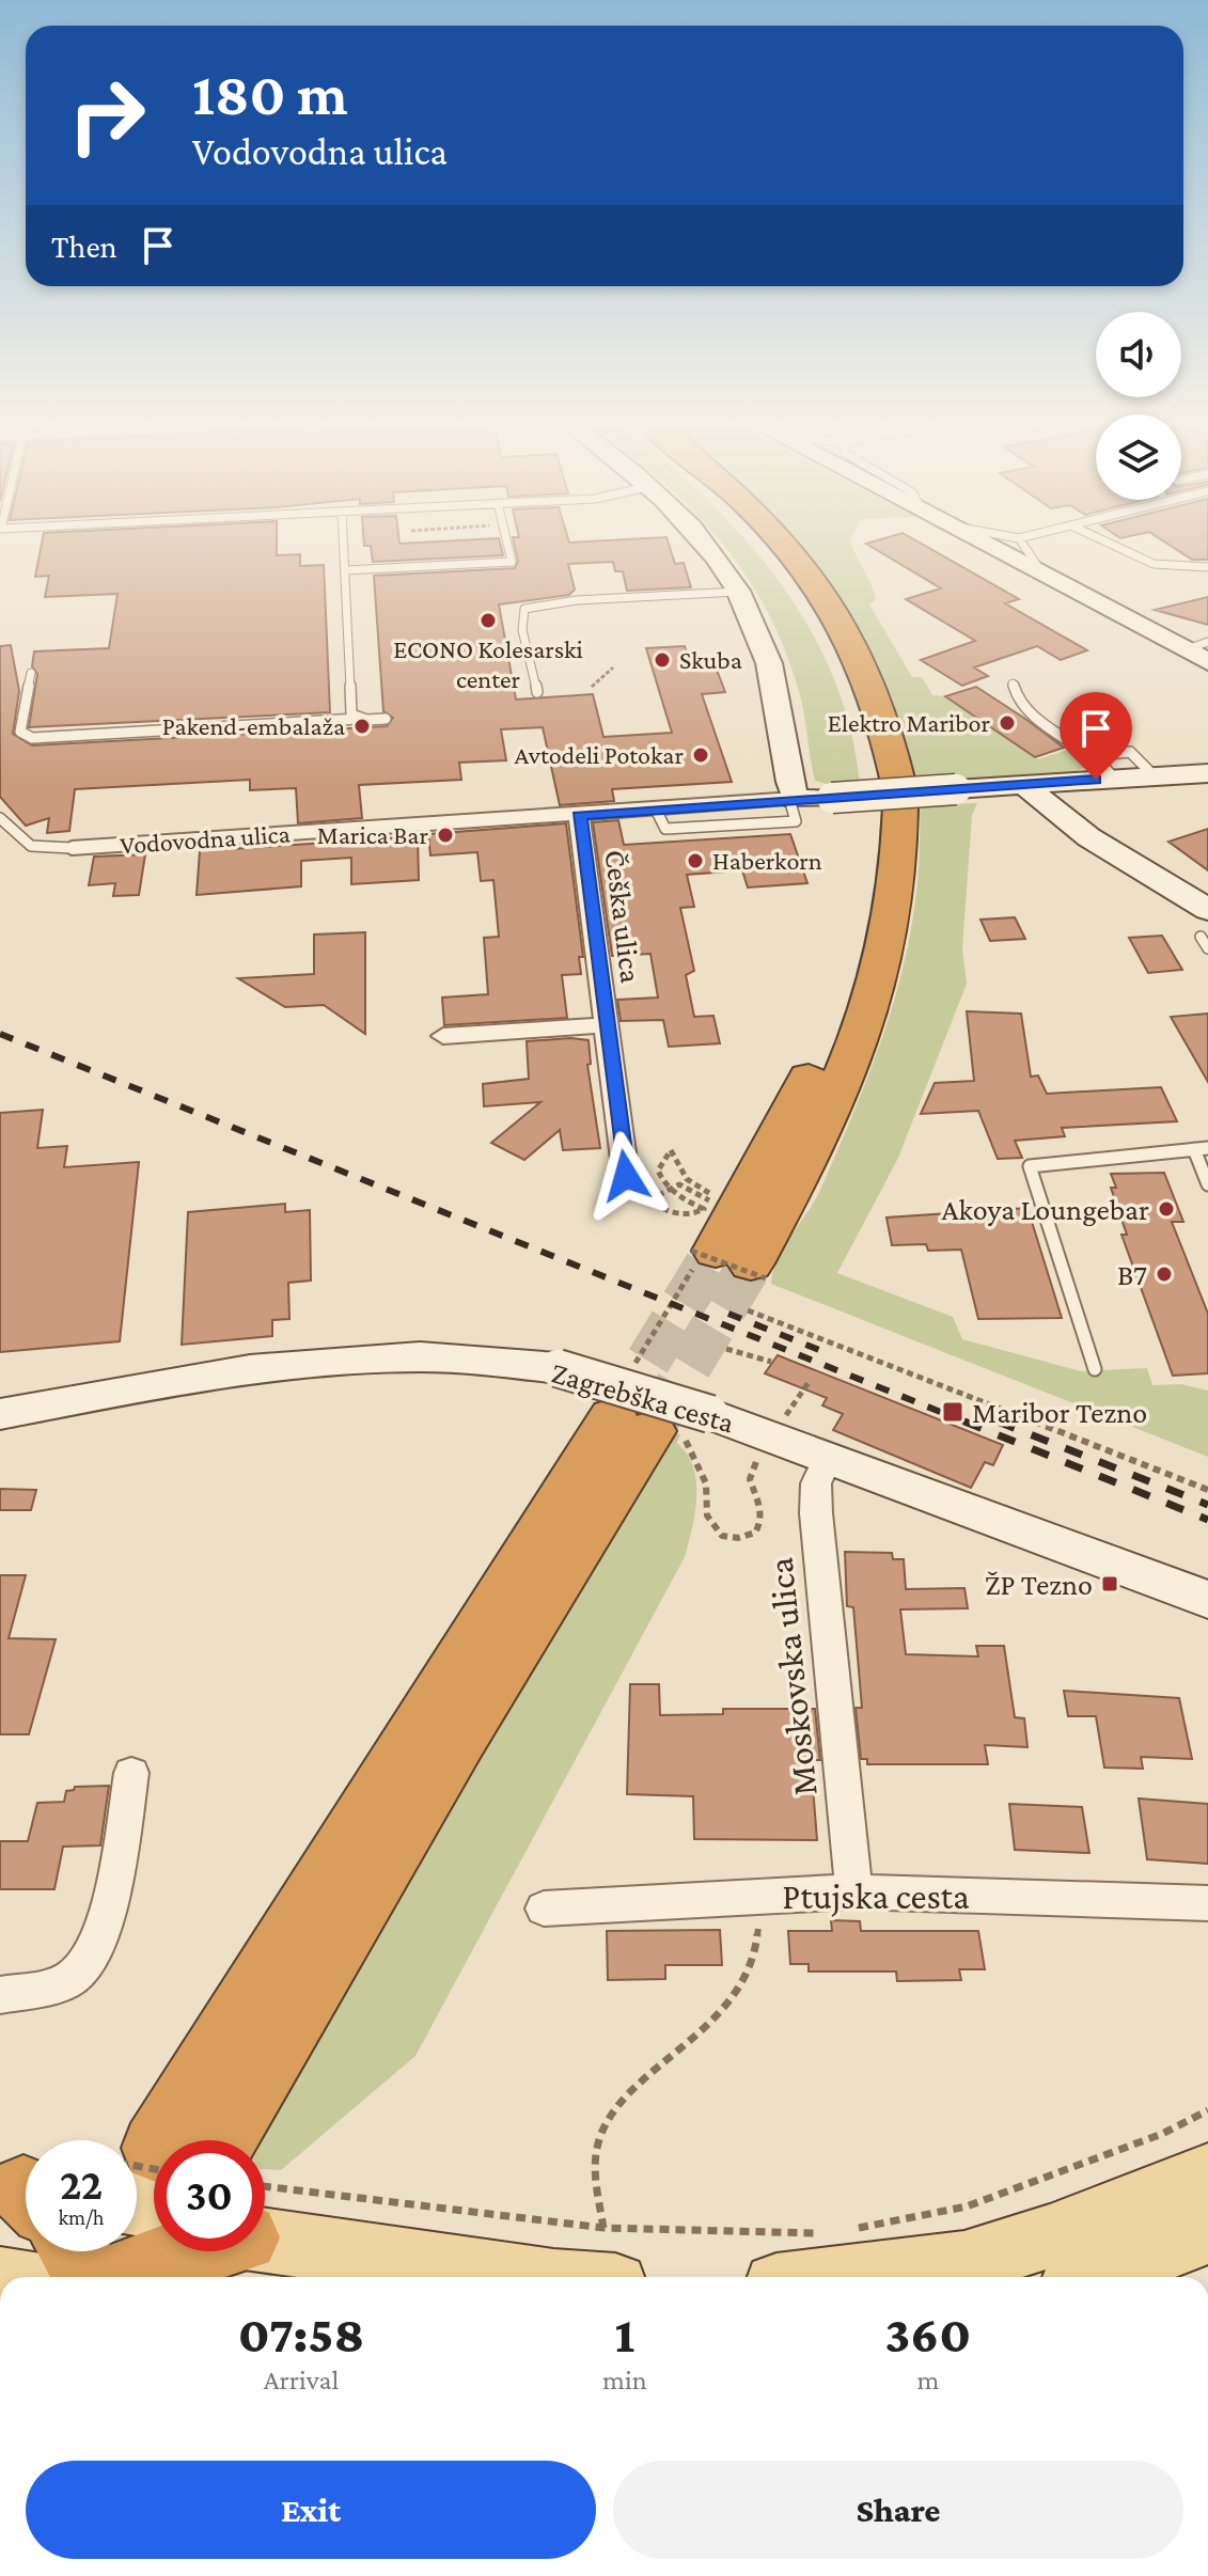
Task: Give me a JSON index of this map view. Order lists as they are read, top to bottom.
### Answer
{
  "streets": {
    "street": [
      "Vodovodna ulica",
      "Češka ulica",
      "Zagrebška cesta",
      "Moskovska ulica",
      "Ptujska cesta"
    ]
  },
  "crossings": [
    ["Vodovodna ulica", "Češka ulica"],
    ["Zagrebška cesta", "Moskovska ulica"],
    ["Moskovska ulica", "Ptujska cesta"]
  ],
  "places": {
    "other": [
      "ECONO Kolesarski center",
      "Skuba",
      "Elektro Maribor",
      "Pakend-embalaža",
      "Avtodeli Potokar",
      "Marica Bar",
      "Haberkorn",
      "Akoya Loungebar",
      "B7"
    ],
    "transit": ["Maribor Tezno", "ŽP Tezno"]
  },
  "page": {
    "turn": ["180 m", "Vodovodna ulica"],
    "then": "Then",
    "speed": "22 km/h",
    "limit": "30",
    "eta": [
      "07:58",
      "Arrival",
      "1",
      "min",
      "360",
      "m"
    ],
    "buttons": ["Exit", "Share"]
  }
}
